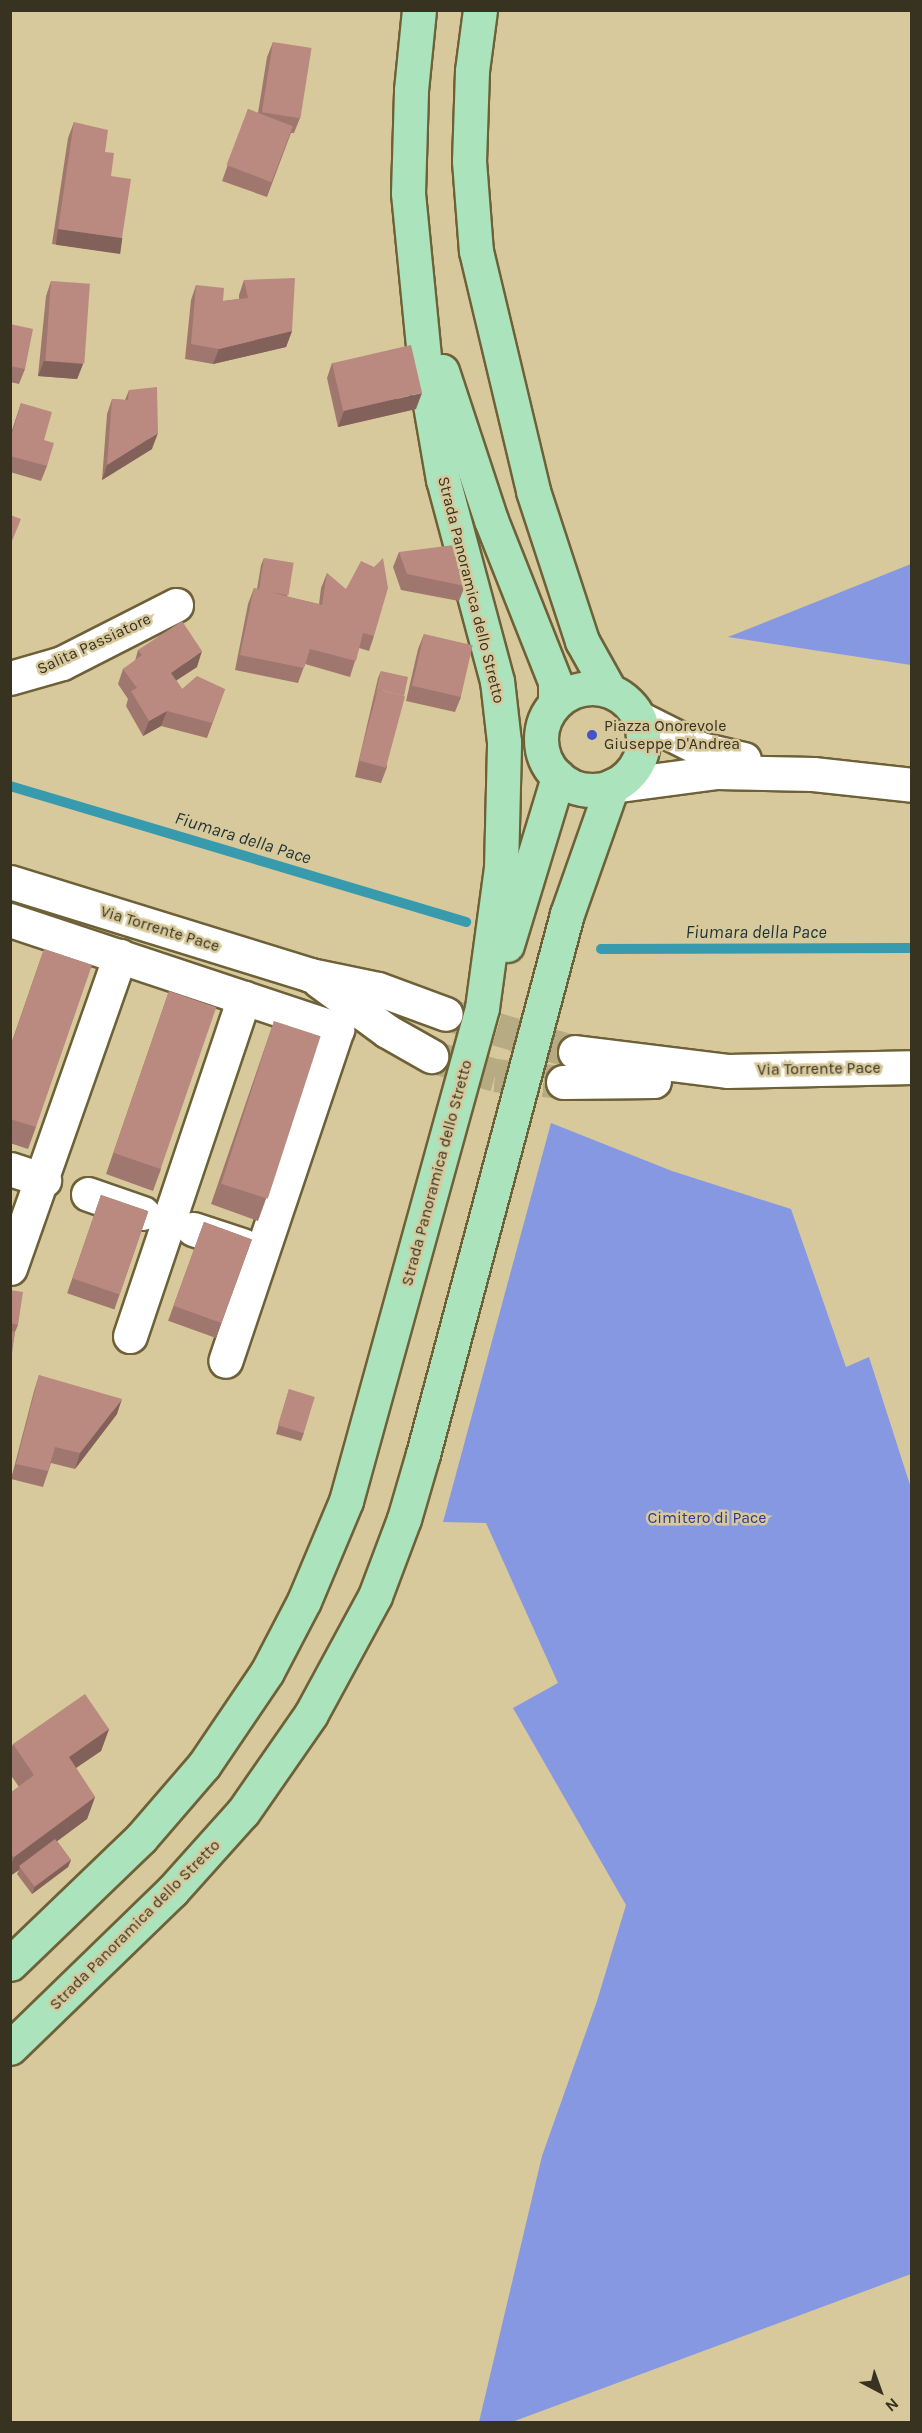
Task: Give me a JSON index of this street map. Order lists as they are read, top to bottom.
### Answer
{
  "streets": {
    "main road": ["Strada Panoramica dello Stretto"],
    "street": ["Salita Passiatore", "Via Torrente Pace"]
  },
  "water": ["Fiumara della Pace"],
  "parks": ["Cimitero di Pace"],
  "places": ["Piazza Onorevole Giuseppe D'Andrea"],
  "north": "bottom right"
}
